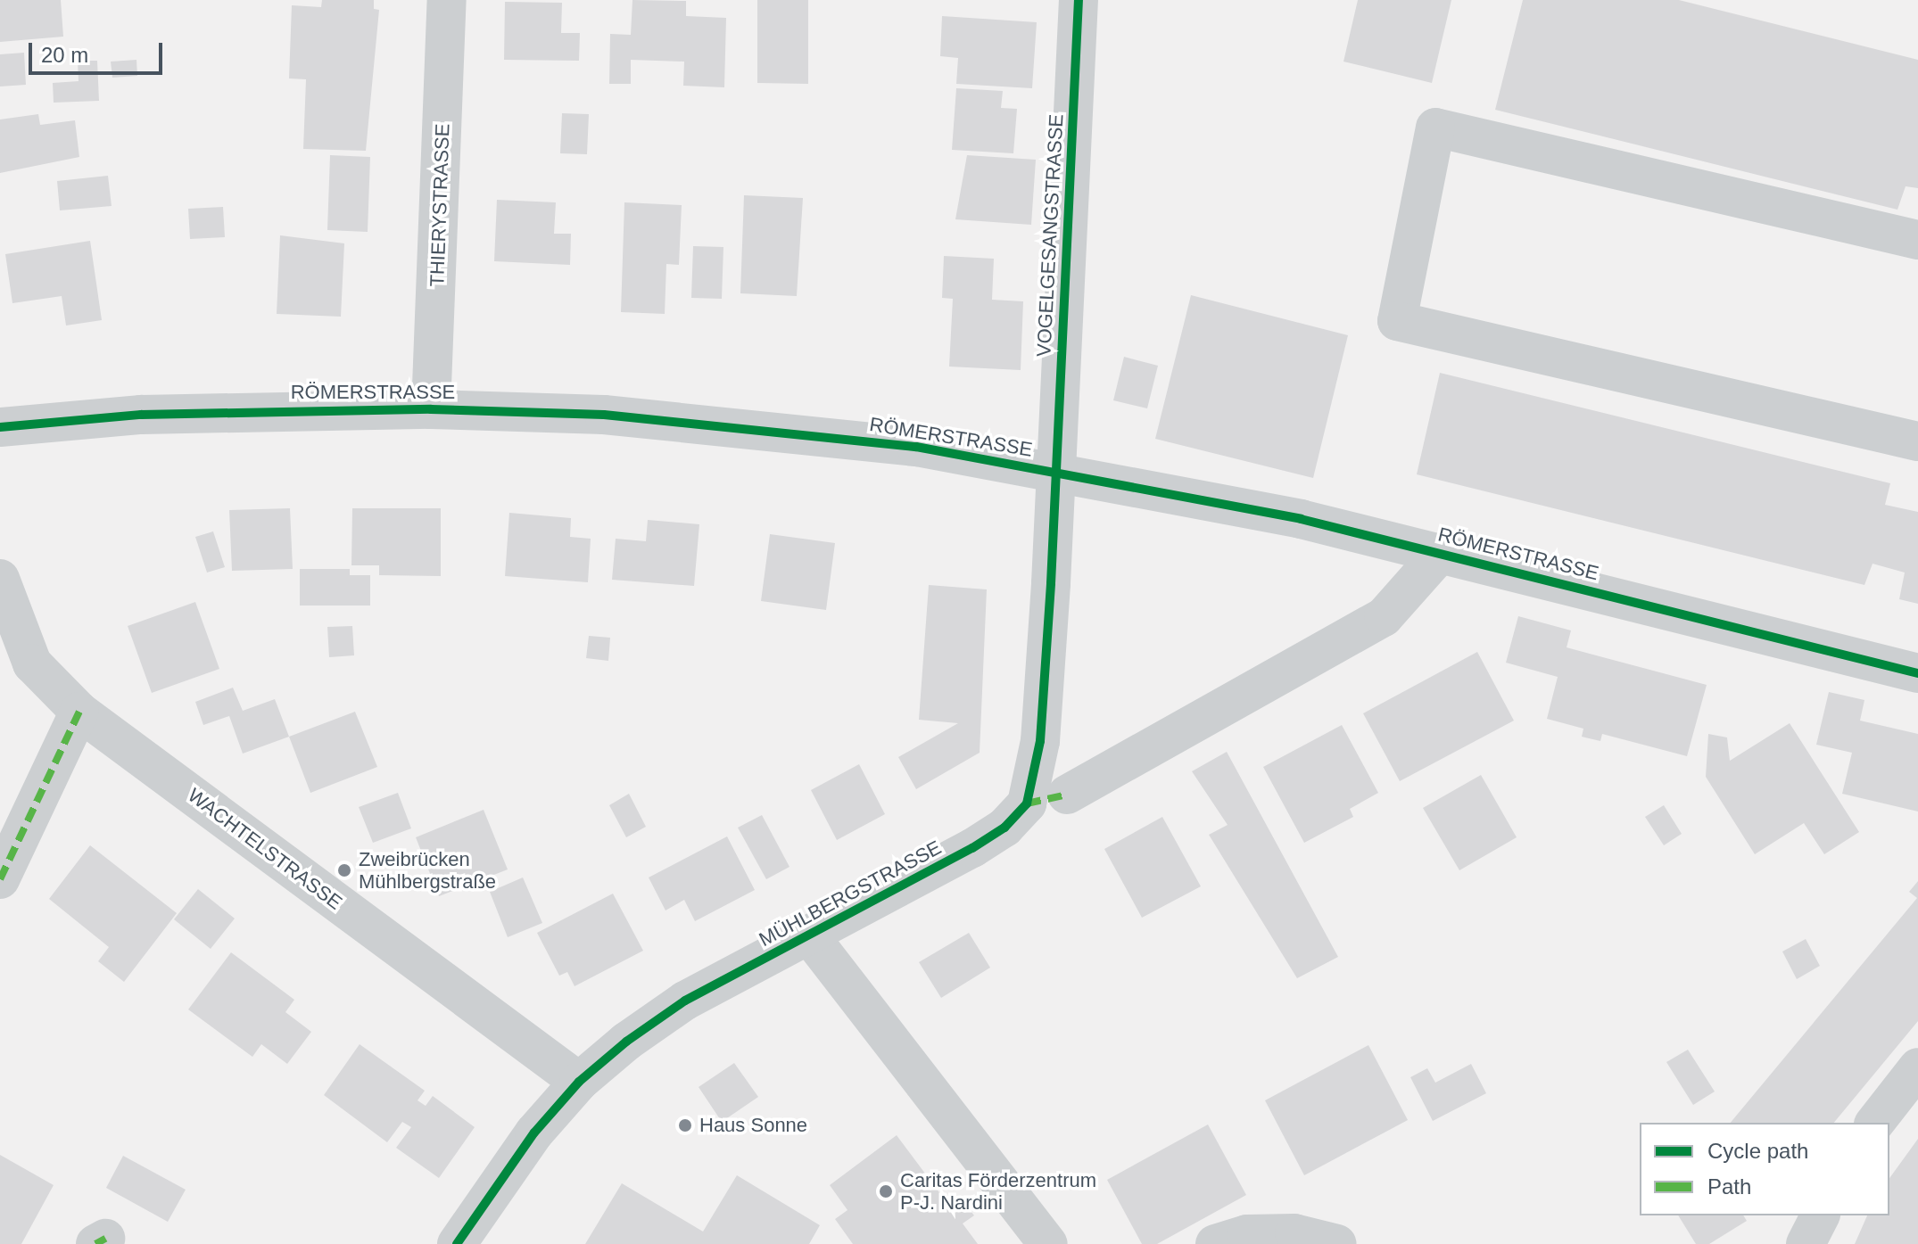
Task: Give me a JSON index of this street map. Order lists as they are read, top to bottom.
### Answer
{
  "streets": {
    "street": [
      "THIERYSTRASSE",
      "VOGELGESANGSTRASSE",
      "RÖMERSTRASSE",
      "WACHTELSTRASSE",
      "MÜHLBERGSTRASSE"
    ]
  },
  "crossings": [
    ["THIERYSTRASSE", "RÖMERSTRASSE"],
    ["VOGELGESANGSTRASSE", "RÖMERSTRASSE"],
    ["VOGELGESANGSTRASSE", "MÜHLBERGSTRASSE"],
    ["RÖMERSTRASSE", "MÜHLBERGSTRASSE"],
    ["WACHTELSTRASSE", "MÜHLBERGSTRASSE"]
  ],
  "places": ["Zweibrücken Mühlbergstraße", "Haus Sonne", "Caritas Förderzentrum P-J. Nardini"],
  "legend": ["Cycle path", "Path"],
  "scale_bar": "20 m"
}
